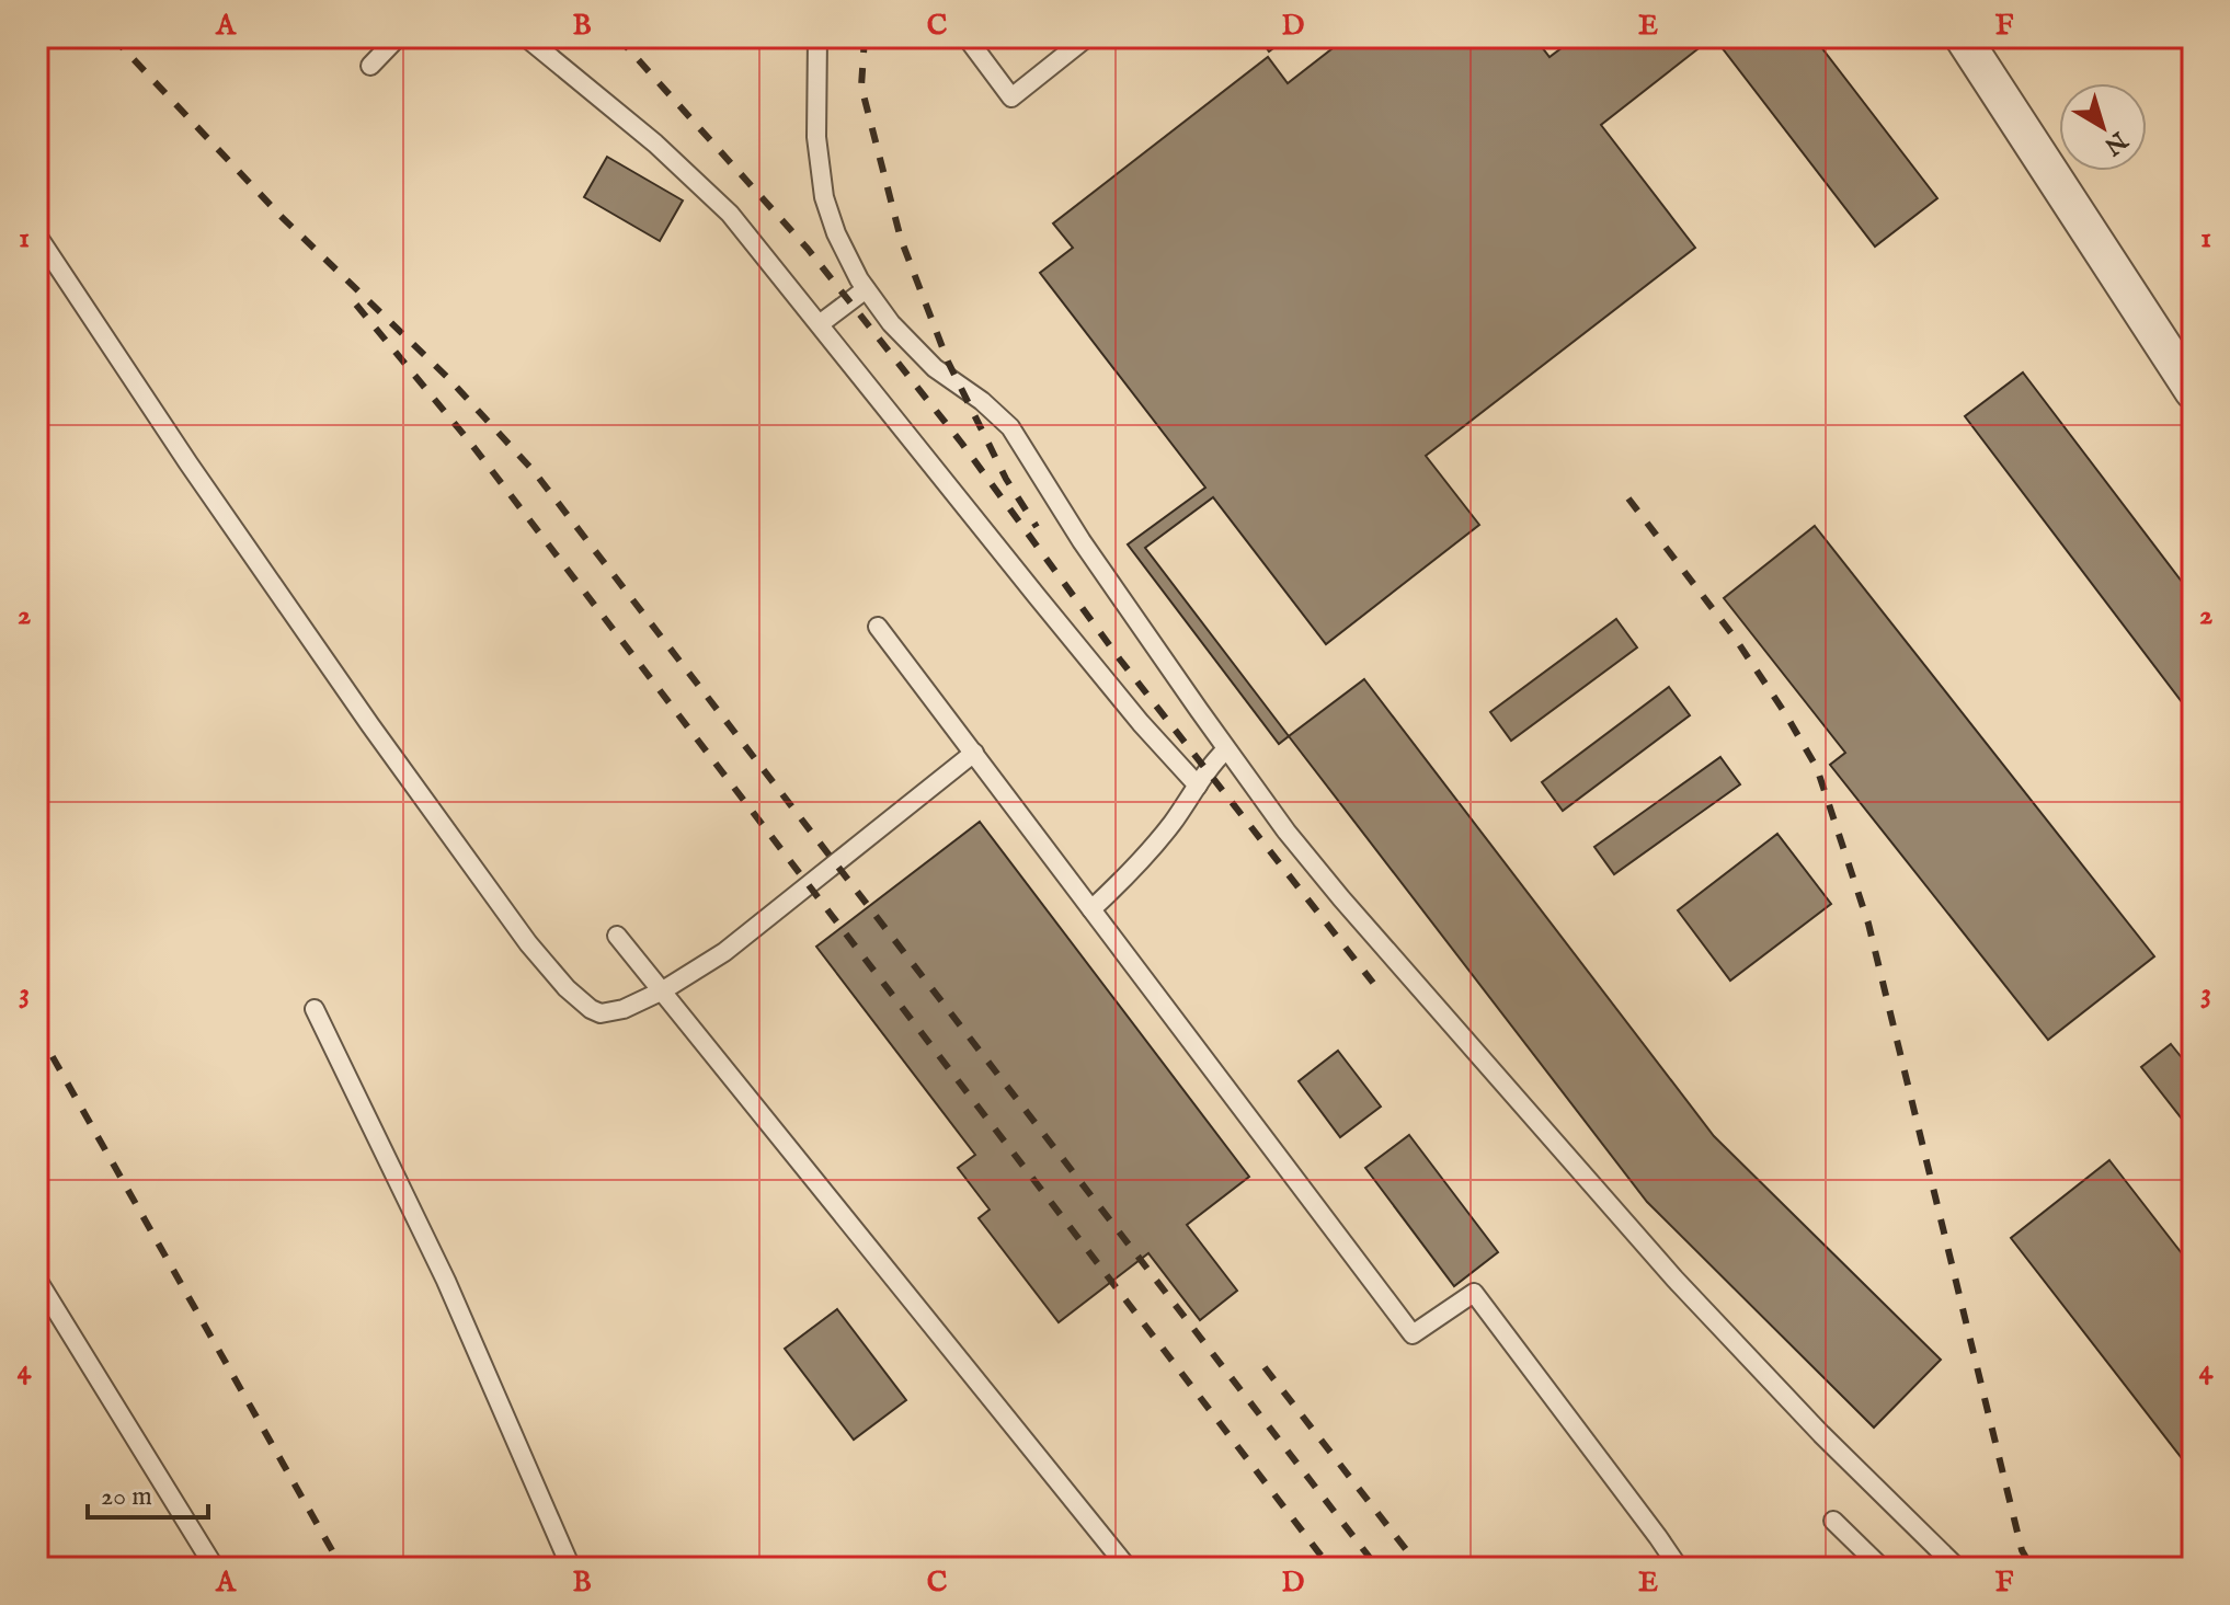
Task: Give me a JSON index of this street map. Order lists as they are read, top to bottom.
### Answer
{
  "scale_bar": "20 m",
  "north": "bottom right",
  "grid": {
    "columns": [
      "A",
      "B",
      "C",
      "D",
      "E",
      "F"
    ],
    "rows": [
      "1",
      "2",
      "3",
      "4"
    ]
  }
}
